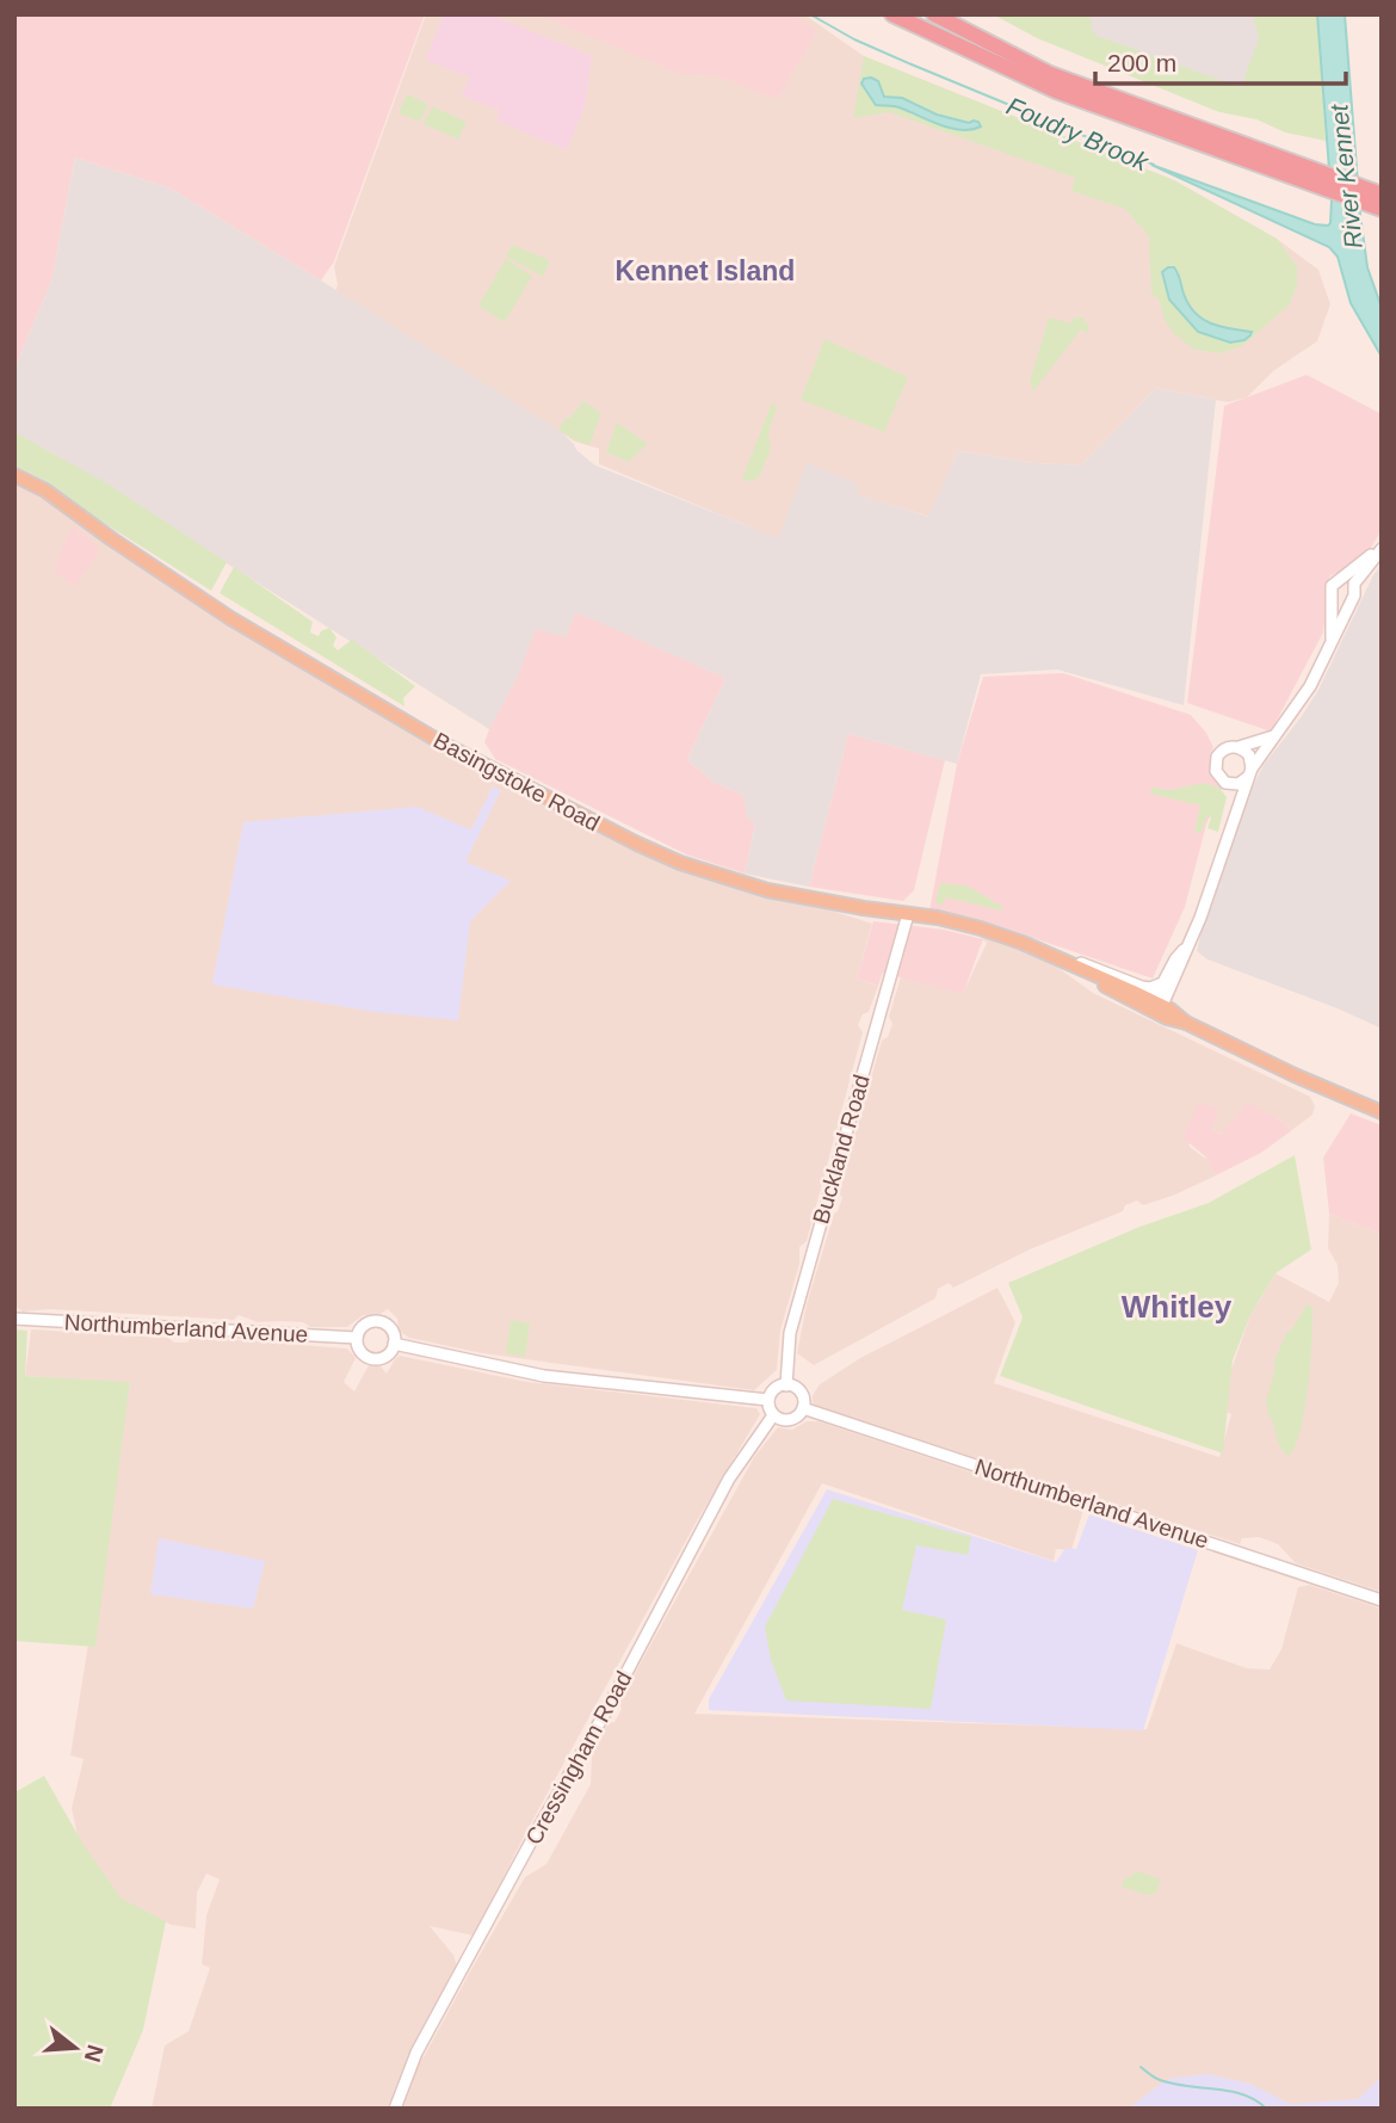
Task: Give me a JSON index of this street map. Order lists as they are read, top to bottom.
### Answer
{
  "streets": {
    "main road": ["Basingstoke Road"],
    "street": ["Buckland Road", "Northumberland Avenue", "Cressingham Road"]
  },
  "crossings": [
    ["Basingstoke Road", "Buckland Road"],
    ["Buckland Road", "Northumberland Avenue"],
    ["Buckland Road", "Cressingham Road"],
    ["Northumberland Avenue", "Cressingham Road"]
  ],
  "districts": ["Kennet Island", "Whitley"],
  "water": ["Foudry Brook", "River Kennet"],
  "scale_bar": "200 m",
  "north": "right"
}
